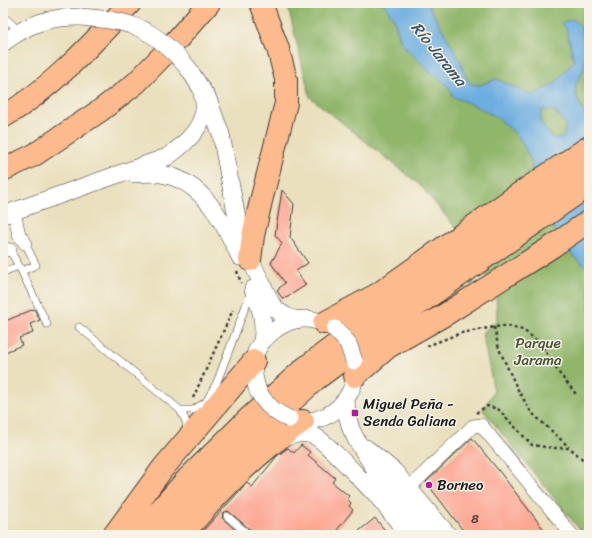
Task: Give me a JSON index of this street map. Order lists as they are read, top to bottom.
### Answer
{
  "water": ["Río Jarama"],
  "parks": ["Parque Jarama"],
  "places": {
    "transit": ["Miguel Peña - Senda Galiana"],
    "other": ["Borneo"]
  },
  "house_numbers": ["8"]
}
